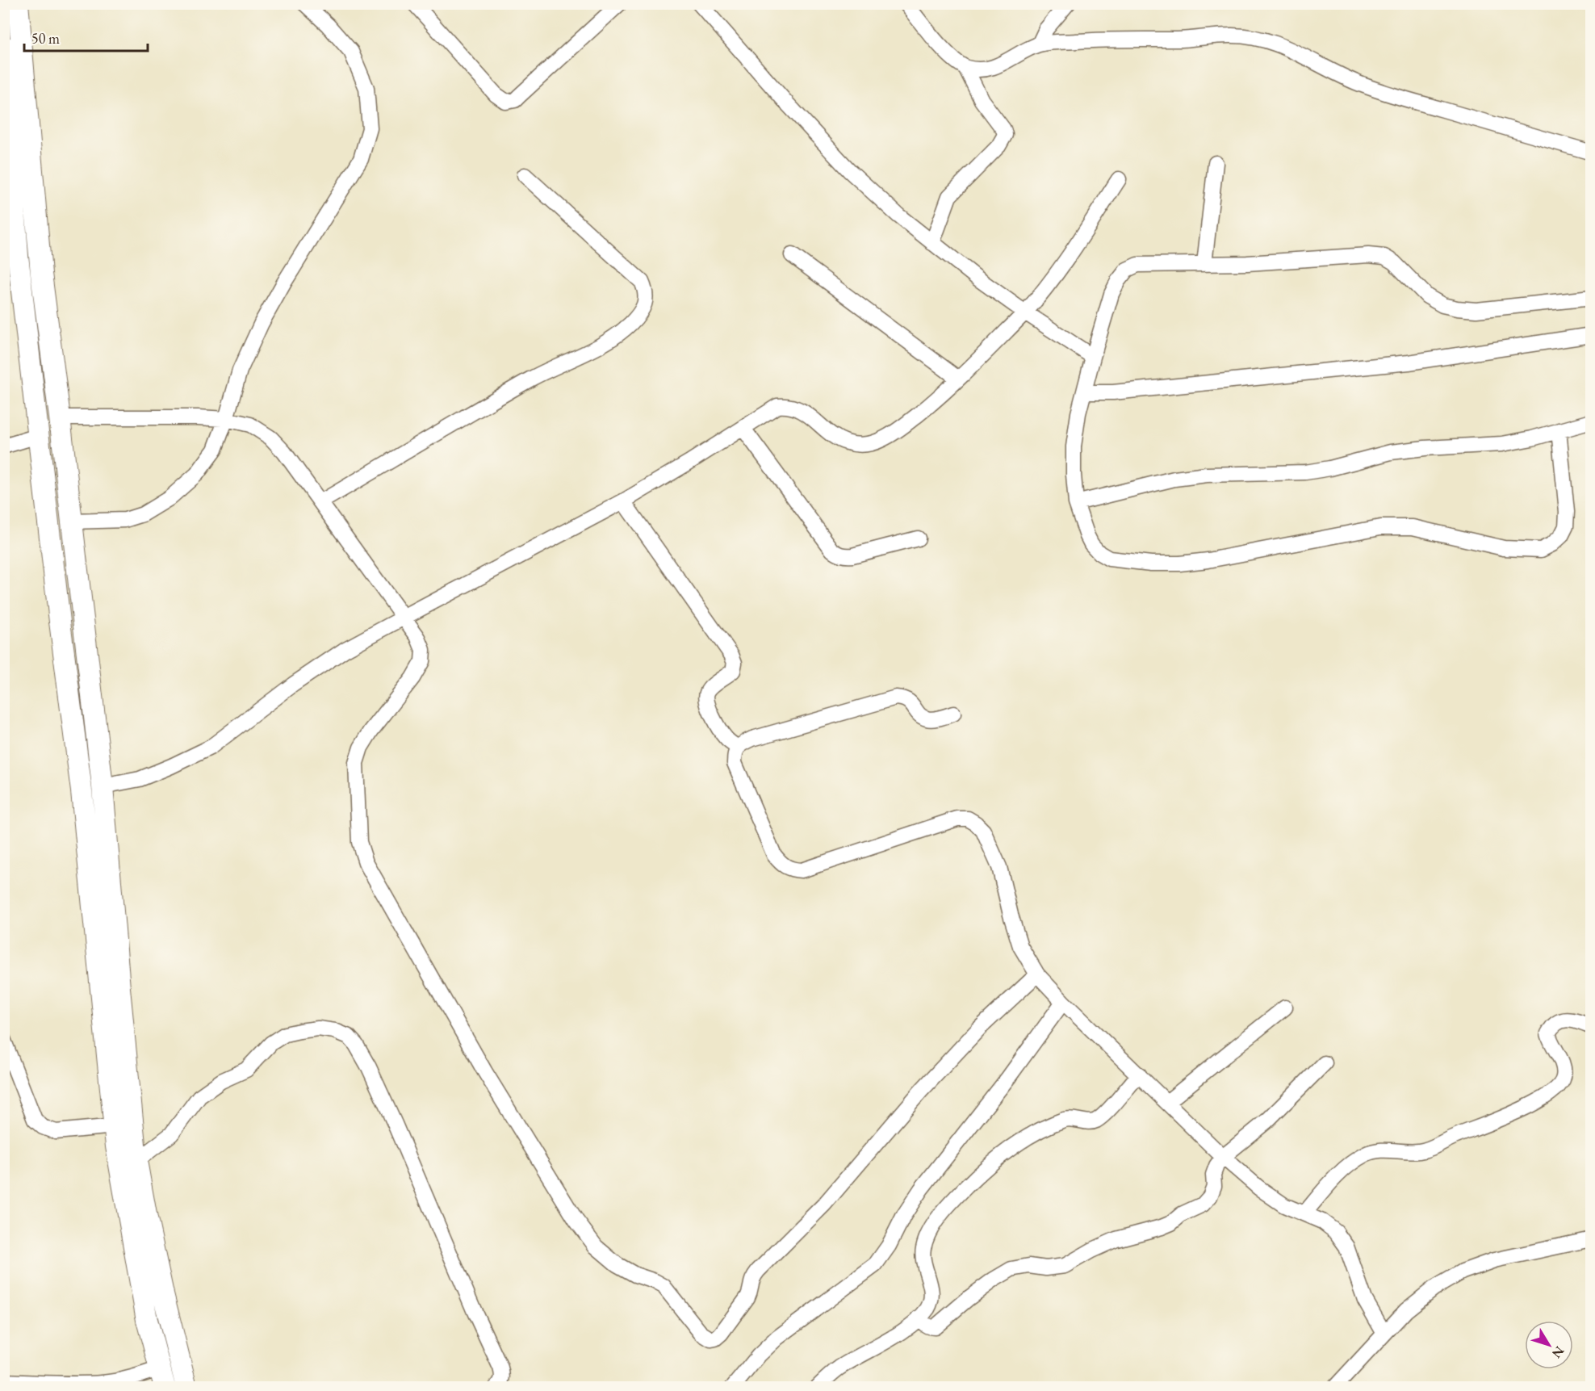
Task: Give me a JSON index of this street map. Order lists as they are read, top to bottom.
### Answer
{
  "scale_bar": "50 m",
  "north": "bottom right"
}
